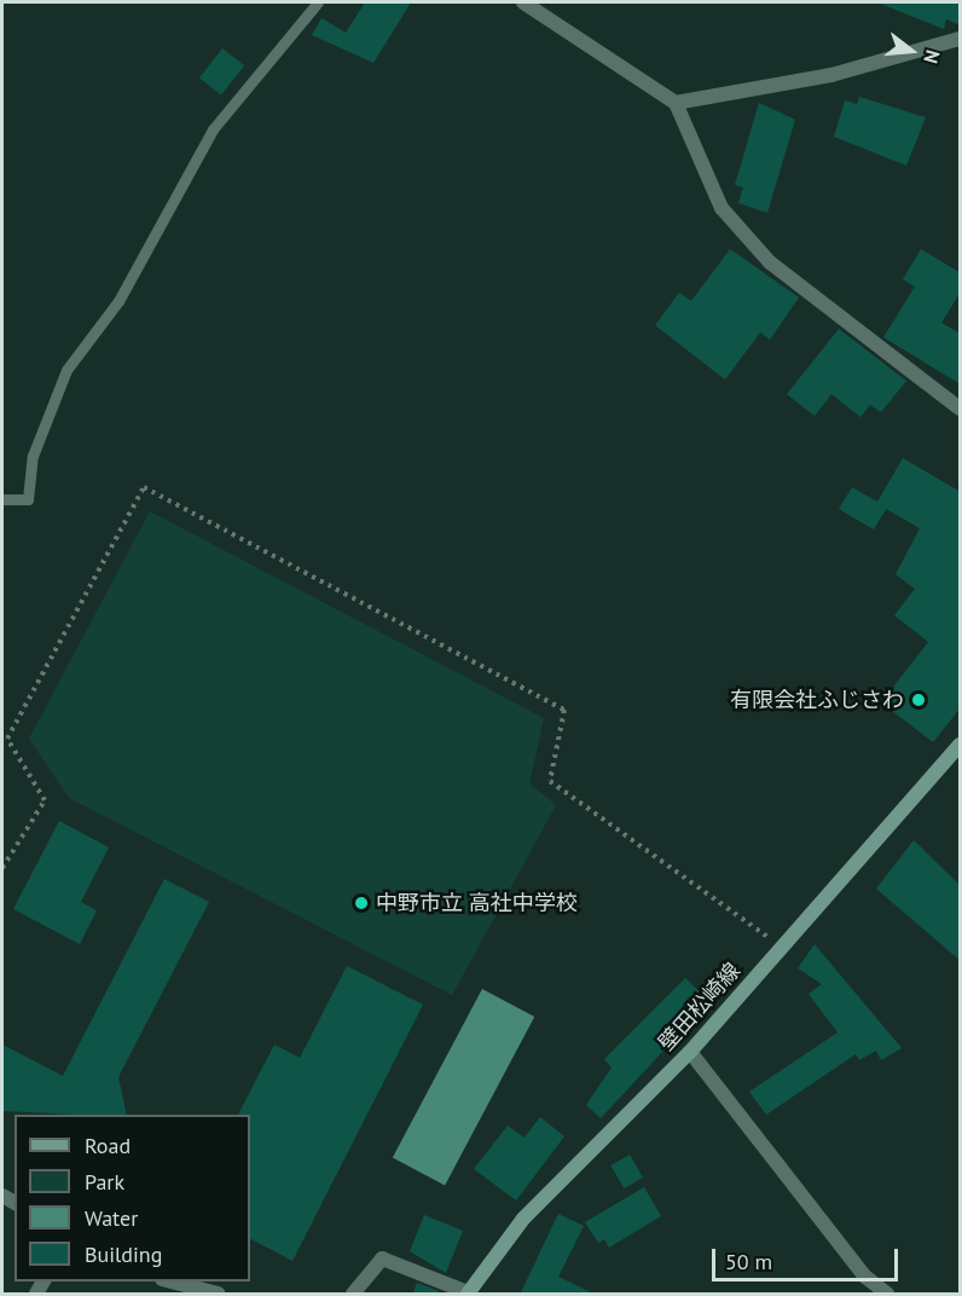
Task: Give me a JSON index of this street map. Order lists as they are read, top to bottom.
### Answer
{
  "streets": {
    "main road": ["壁田松崎線"]
  },
  "places": ["有限会社ふじさわ", "中野市立 高社中学校"],
  "legend": [
    "Road",
    "Park",
    "Water",
    "Building"
  ],
  "scale_bar": "50 m",
  "north": "right"
}
